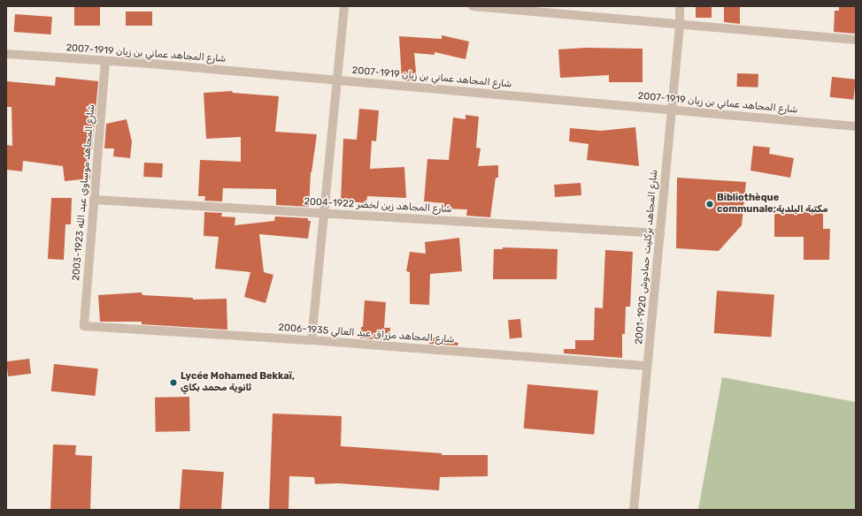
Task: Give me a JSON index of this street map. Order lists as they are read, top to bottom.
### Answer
{
  "streets": {
    "street": [
      "شارع المجاهد عماني بن زيان 1919-2007",
      "شارع المجاهد موساوي عبد الله 1923-2003",
      "شارع المجاهد زين لخضر 1922-2004",
      "شارع المجاهد بركليت حمادوش 1920-2001",
      "شارع المجاهد مزراق عبد العالي 1935-2006"
    ]
  },
  "crossings": [
    ["شارع المجاهد عماني بن زيان 1919-2007", "شارع المجاهد موساوي عبد الله 1923-2003"],
    ["شارع المجاهد عماني بن زيان 1919-2007", "شارع المجاهد بركليت حمادوش 1920-2001"],
    ["شارع المجاهد موساوي عبد الله 1923-2003", "شارع المجاهد زين لخضر 1922-2004"],
    ["شارع المجاهد موساوي عبد الله 1923-2003", "شارع المجاهد مزراق عبد العالي 1935-2006"],
    ["شارع المجاهد زين لخضر 1922-2004", "شارع المجاهد بركليت حمادوش 1920-2001"],
    ["شارع المجاهد بركليت حمادوش 1920-2001", "شارع المجاهد مزراق عبد العالي 1935-2006"]
  ],
  "places": ["Bibliothèque communale;مكتبة البلدية", "Lycée Mohamed Bekkaï, ثانوية محمد بكاي"]
}
